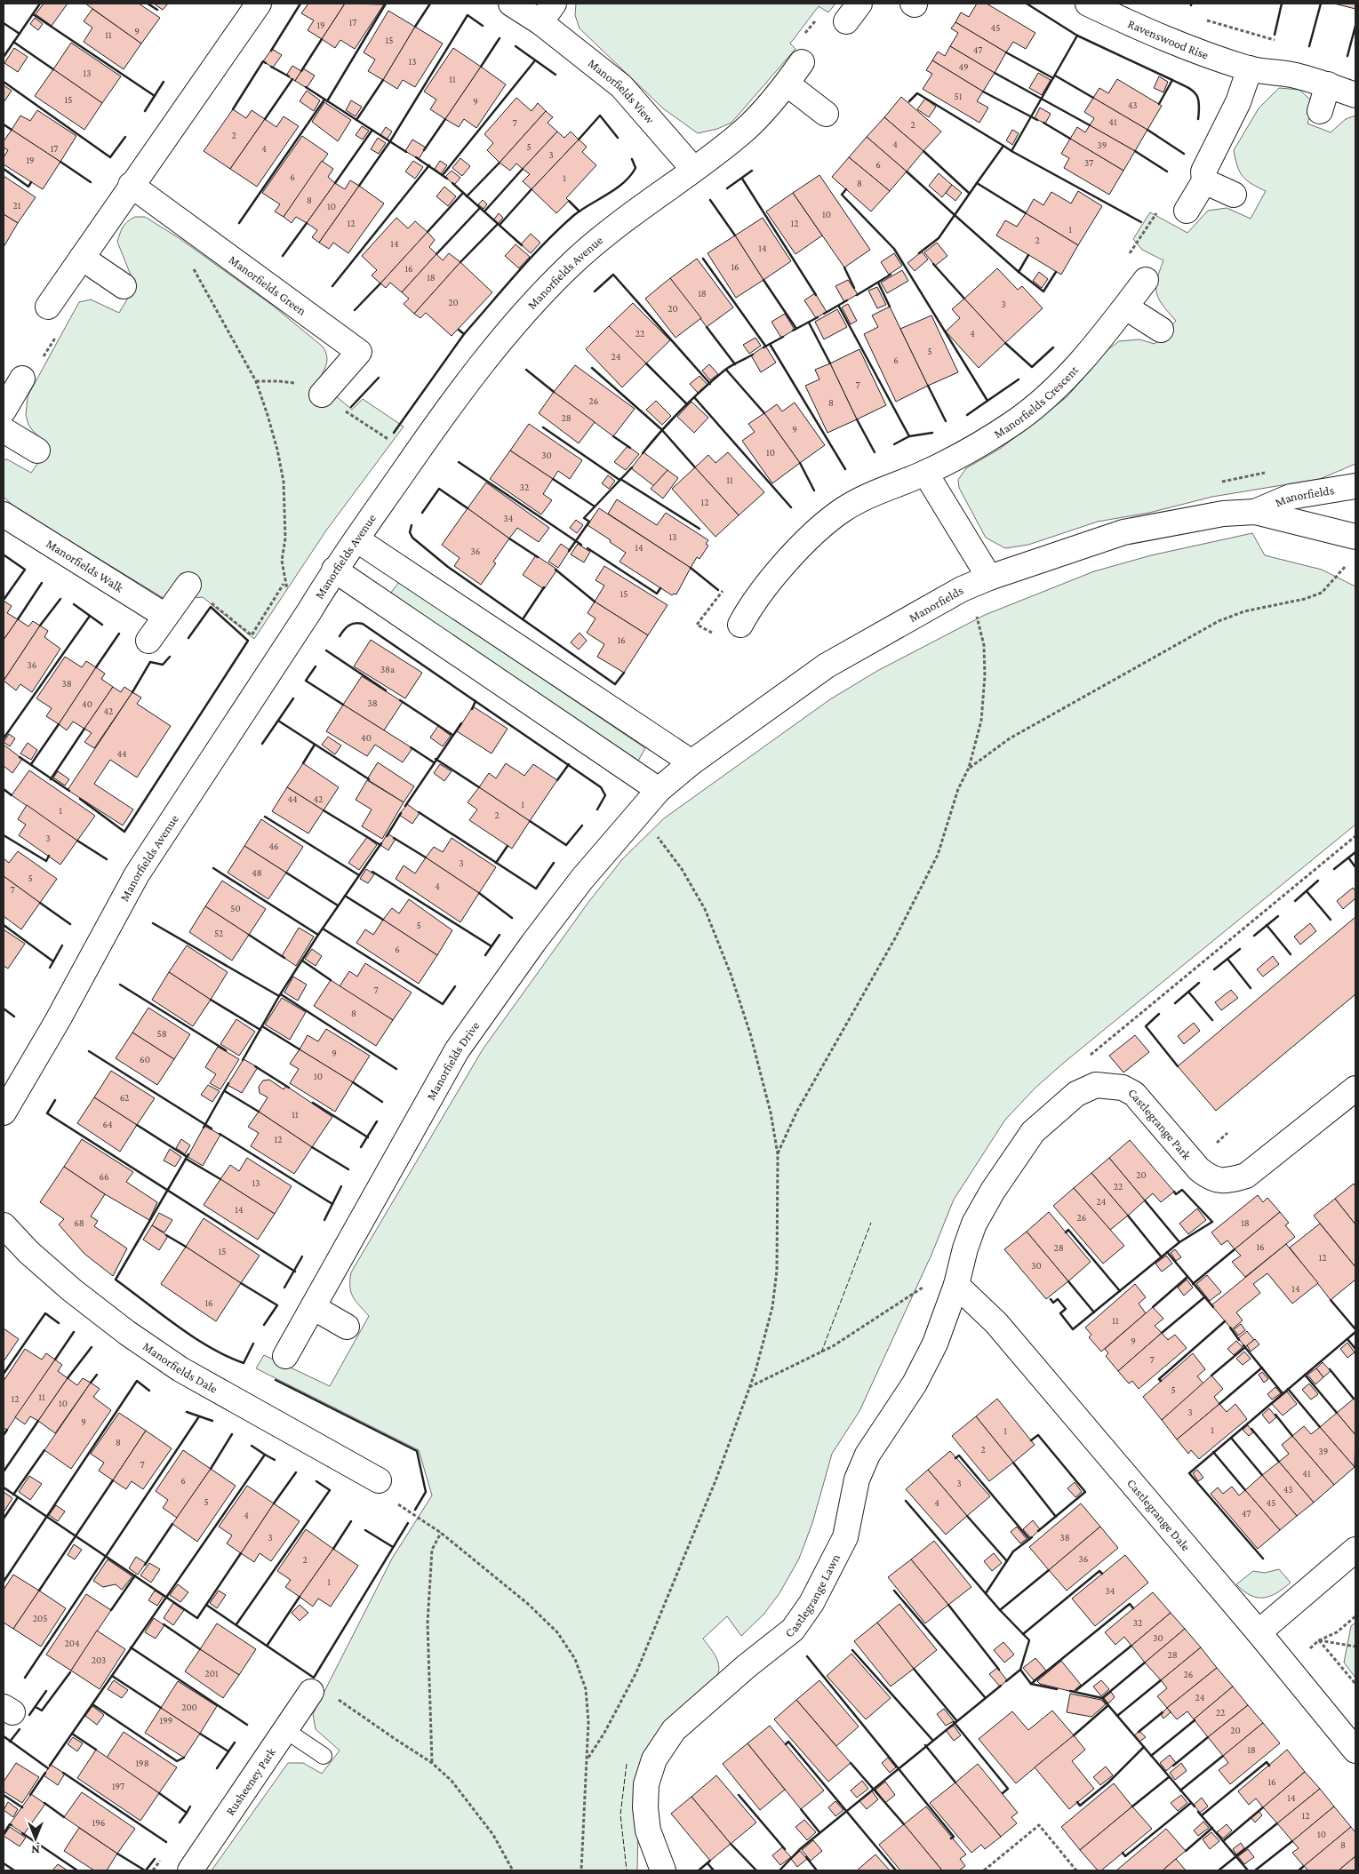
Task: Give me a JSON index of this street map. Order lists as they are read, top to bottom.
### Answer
{
  "streets": {
    "street": [
      "Ravenswood Rise",
      "Manorfields View",
      "Manorfields Avenue",
      "Manorfields Green",
      "Manorfields Crescent",
      "Manorfields",
      "Manorfields Walk",
      "Manorfields Drive",
      "Castlegrange Park",
      "Manorfields Dale",
      "Castlegrange Dale",
      "Castlegrange Lawn",
      "Rusheeney Park"
    ]
  },
  "crossings": [
    ["Manorfields View", "Manorfields Avenue"],
    ["Manorfields", "Manorfields Drive"],
    ["Castlegrange Park", "Castlegrange Dale"],
    ["Castlegrange Park", "Castlegrange Lawn"],
    ["Castlegrange Dale", "Castlegrange Lawn"]
  ],
  "house_numbers": [
    "17",
    "19",
    "45",
    "9",
    "11",
    "15",
    "47",
    "13",
    "49",
    "13",
    "11",
    "51",
    "15",
    "9",
    "43",
    "41",
    "7",
    "2",
    "2",
    "4",
    "39",
    "5",
    "17",
    "4",
    "3",
    "19",
    "37",
    "6",
    "6",
    "1",
    "8",
    "8",
    "21",
    "10",
    "10",
    "12",
    "12",
    "1",
    "2",
    "14",
    "14",
    "16",
    "16",
    "18",
    "18",
    "20",
    "3",
    "20",
    "22",
    "4",
    "5",
    "24",
    "6",
    "7",
    "26",
    "8",
    "28",
    "9",
    "10",
    "30",
    "11",
    "32",
    "12",
    "34",
    "13",
    "14",
    "36",
    "15",
    "16",
    "36",
    "38a",
    "38",
    "38",
    "40",
    "42",
    "40",
    "44",
    "44",
    "42",
    "1",
    "1",
    "2",
    "3",
    "46",
    "3",
    "48",
    "5",
    "4",
    "7",
    "50",
    "5",
    "52",
    "6",
    "7",
    "8",
    "58",
    "9",
    "60",
    "10",
    "62",
    "11",
    "64",
    "12",
    "20",
    "66",
    "13",
    "22",
    "24",
    "14",
    "26",
    "68",
    "18",
    "16",
    "28",
    "15",
    "12",
    "30",
    "14",
    "16",
    "11",
    "9",
    "7",
    "5",
    "11",
    "12",
    "10",
    "3",
    "9",
    "1",
    "1",
    "8",
    "2",
    "39",
    "7",
    "41",
    "6",
    "3",
    "43",
    "5",
    "4",
    "45",
    "47",
    "4",
    "3",
    "38",
    "36",
    "2",
    "1",
    "34",
    "205",
    "32",
    "30",
    "204",
    "28",
    "203",
    "201",
    "26",
    "24",
    "200",
    "22",
    "199",
    "20",
    "18",
    "198",
    "16",
    "197",
    "14",
    "12",
    "196",
    "10",
    "8"
  ],
  "north": "bottom"
}
